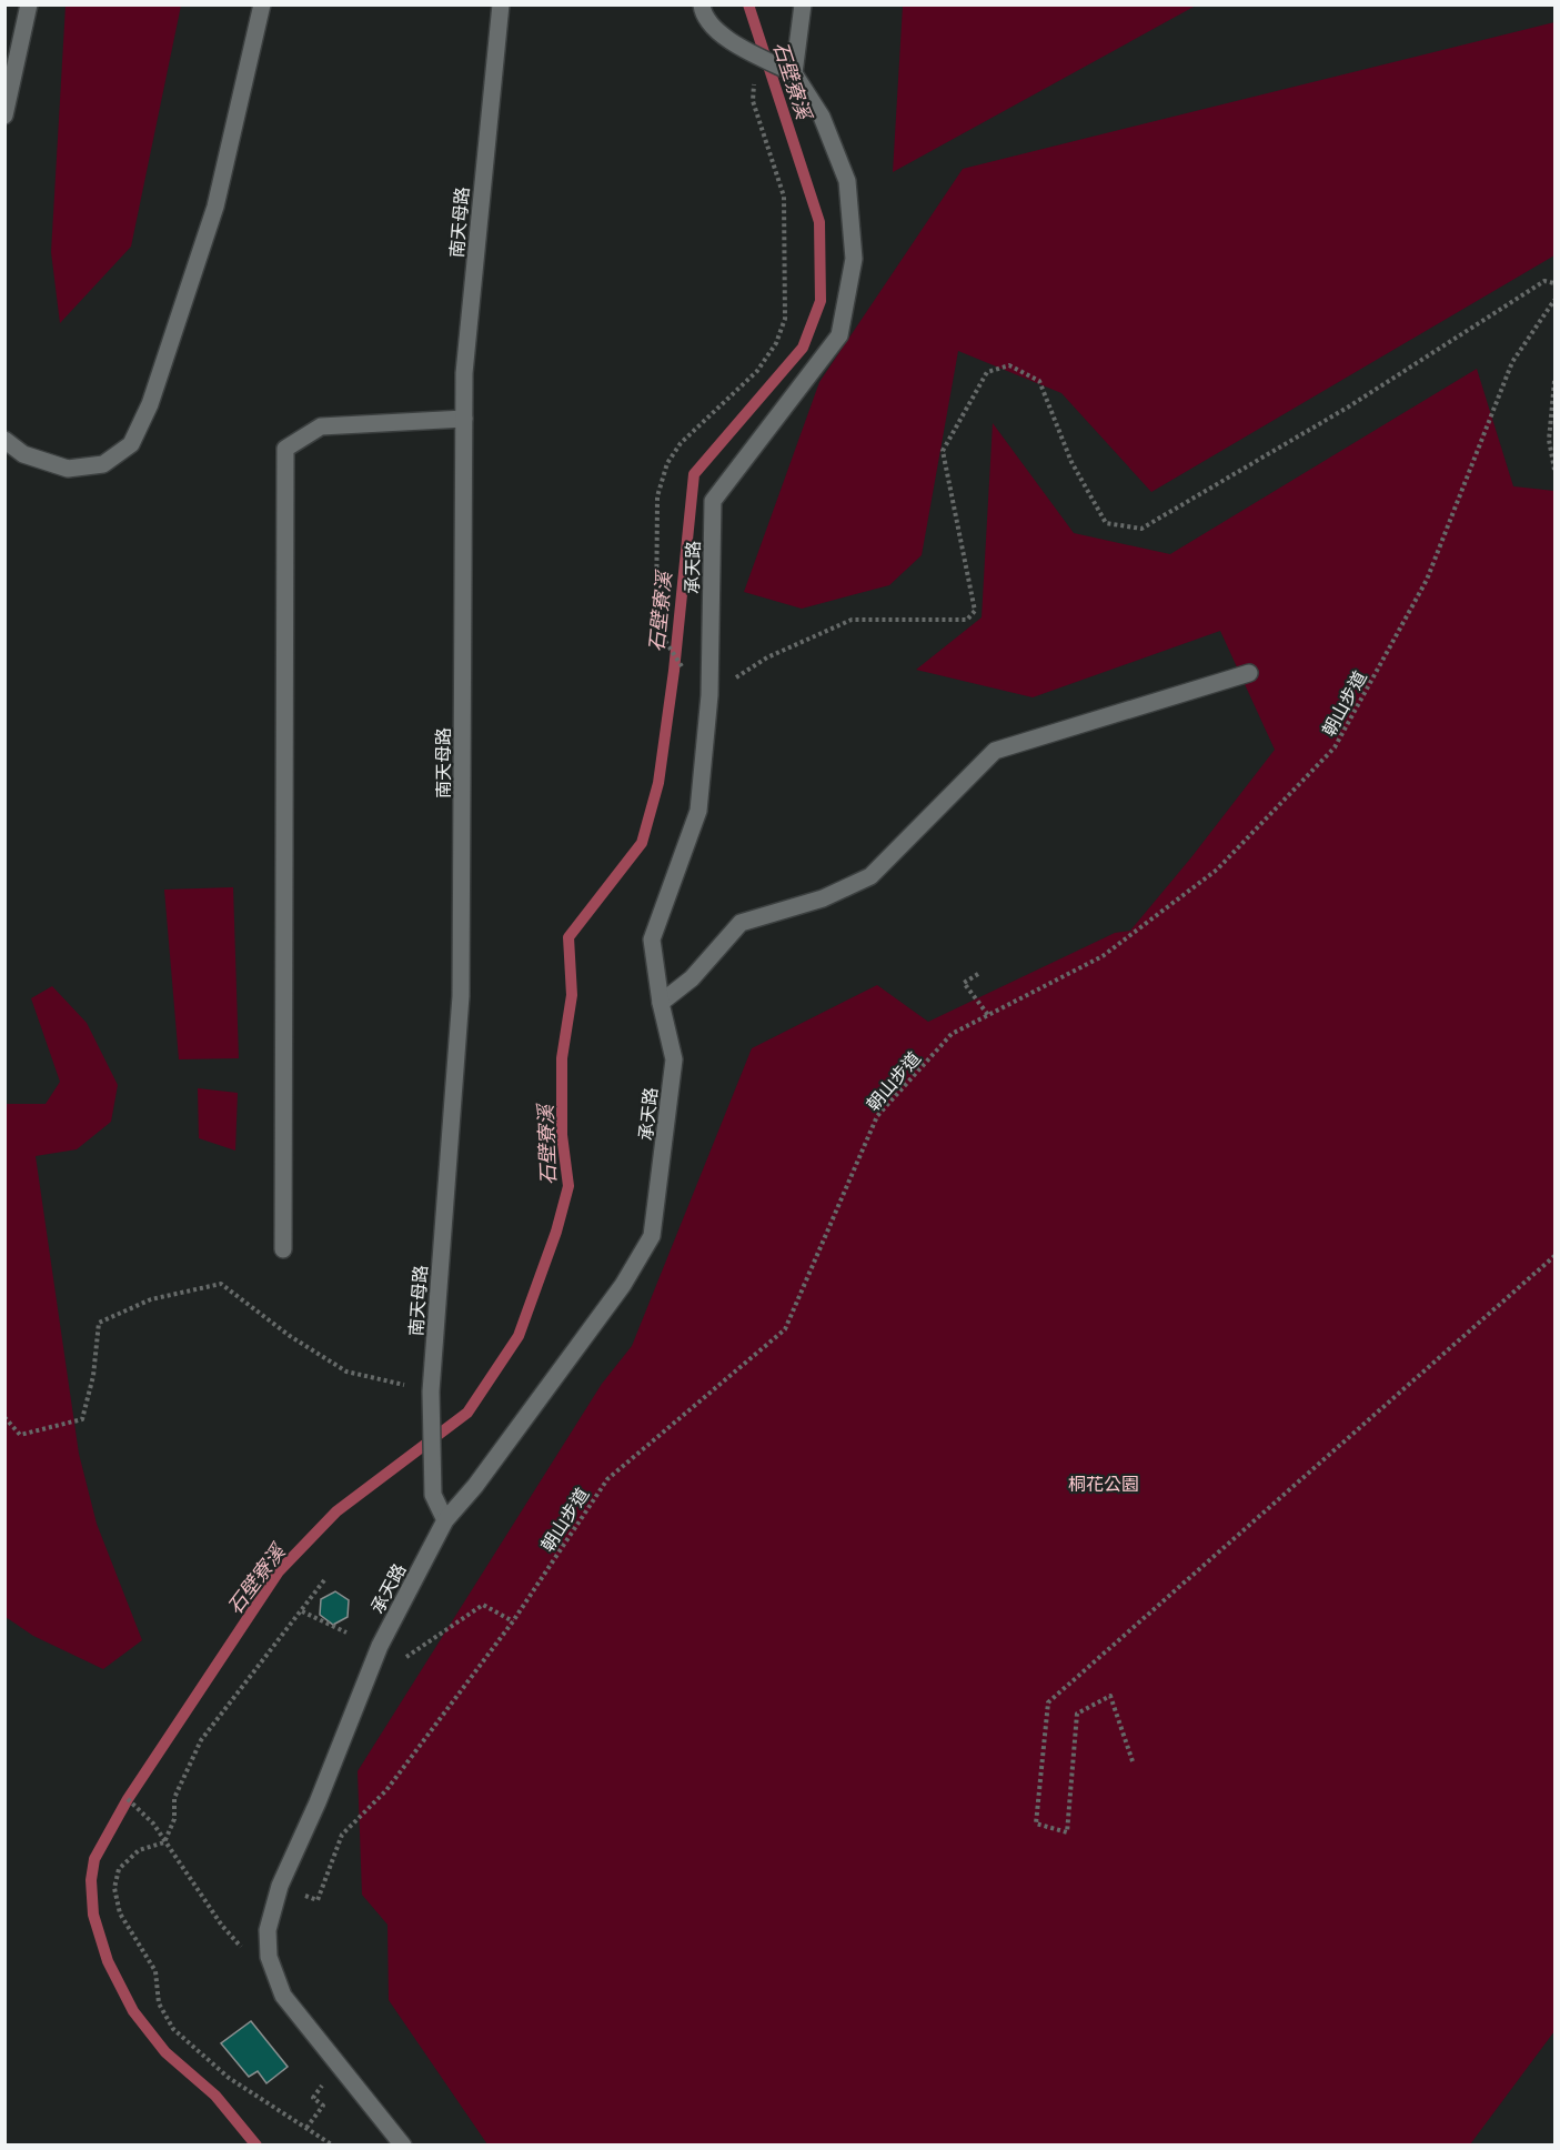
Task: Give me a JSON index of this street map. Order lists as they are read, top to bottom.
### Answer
{
  "streets": {
    "street": ["南天母路", "承天路"],
    "path": ["朝山步道"]
  },
  "crossings": [
    ["南天母路", "承天路"],
    ["承天路", "朝山步道"]
  ],
  "water": ["石壁寮溪"],
  "parks": ["桐花公園"]
}
